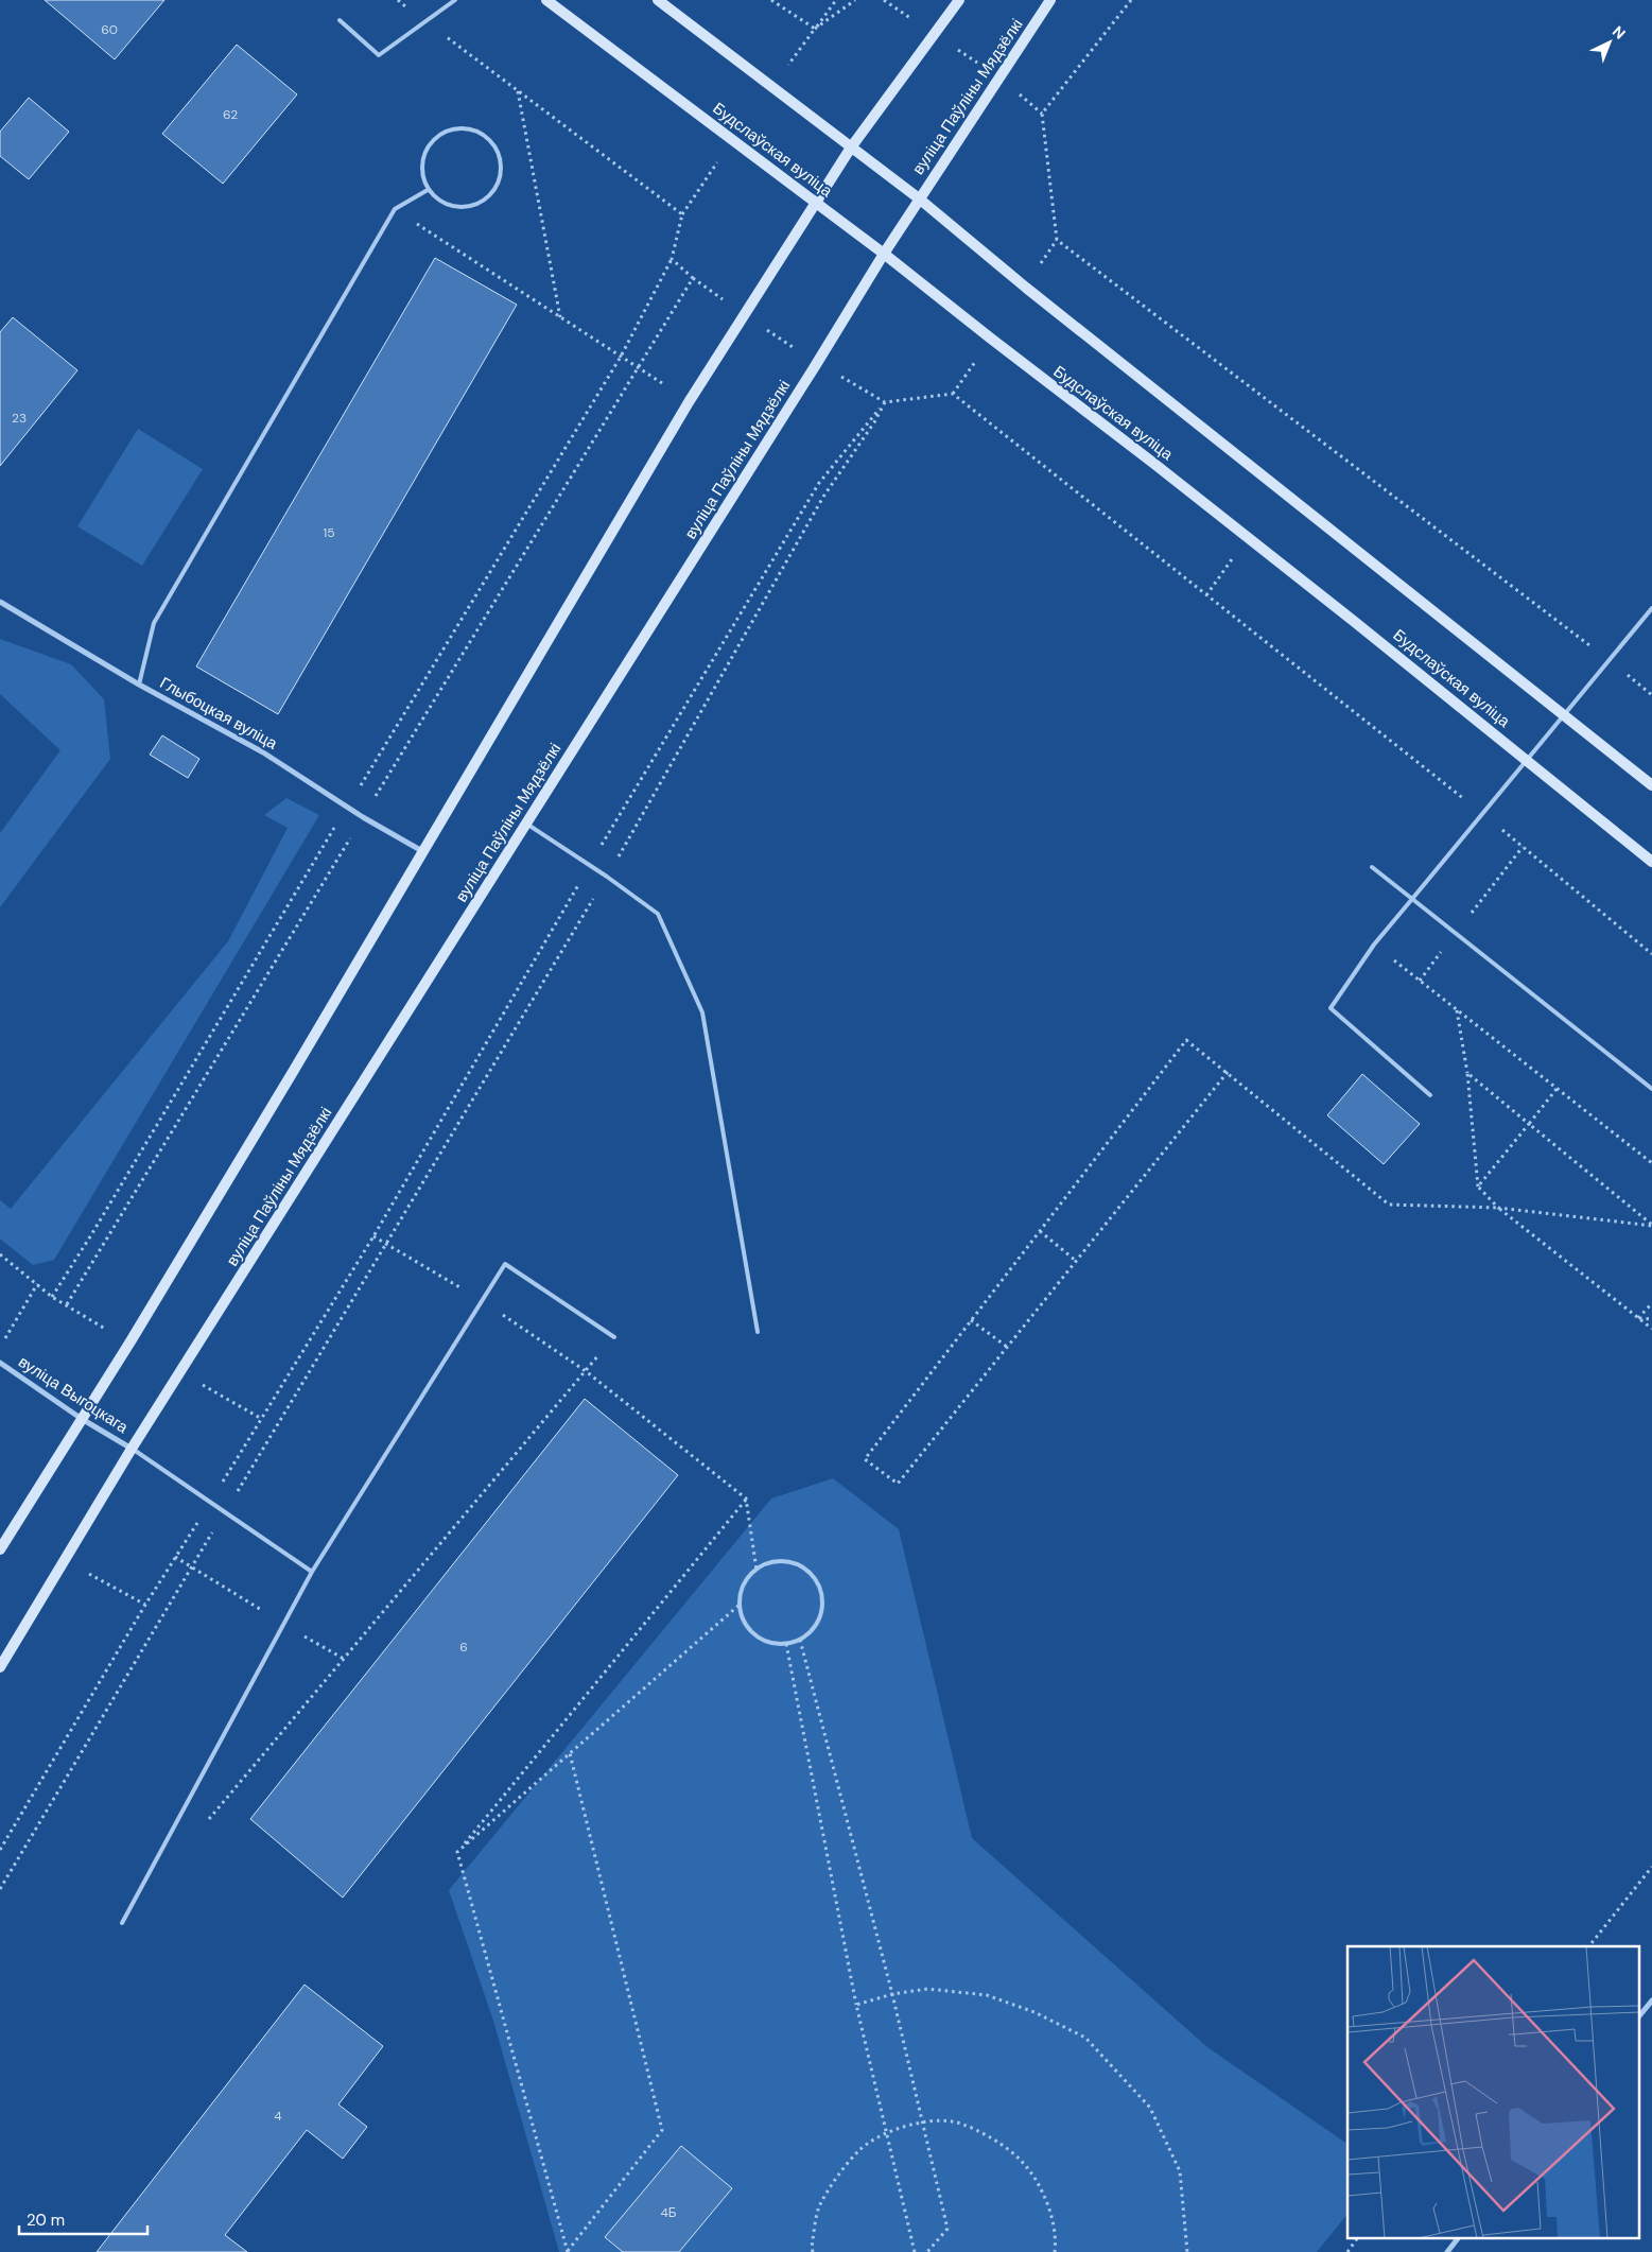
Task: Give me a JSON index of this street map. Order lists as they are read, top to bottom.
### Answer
{
  "streets": {
    "street": [
      "вуліца Паўліны Мядзёлкі",
      "Будслаўская вуліца",
      "Глыбоцкая вуліца",
      "вуліца Выгоцкага"
    ]
  },
  "crossings": [
    ["вуліца Паўліны Мядзёлкі", "Будслаўская вуліца"],
    ["вуліца Паўліны Мядзёлкі", "вуліца Выгоцкага"]
  ],
  "house_numbers": [
    "60",
    "62",
    "23",
    "15",
    "6",
    "4",
    "4Б"
  ],
  "scale_bar": "20 m",
  "north": "top right"
}
